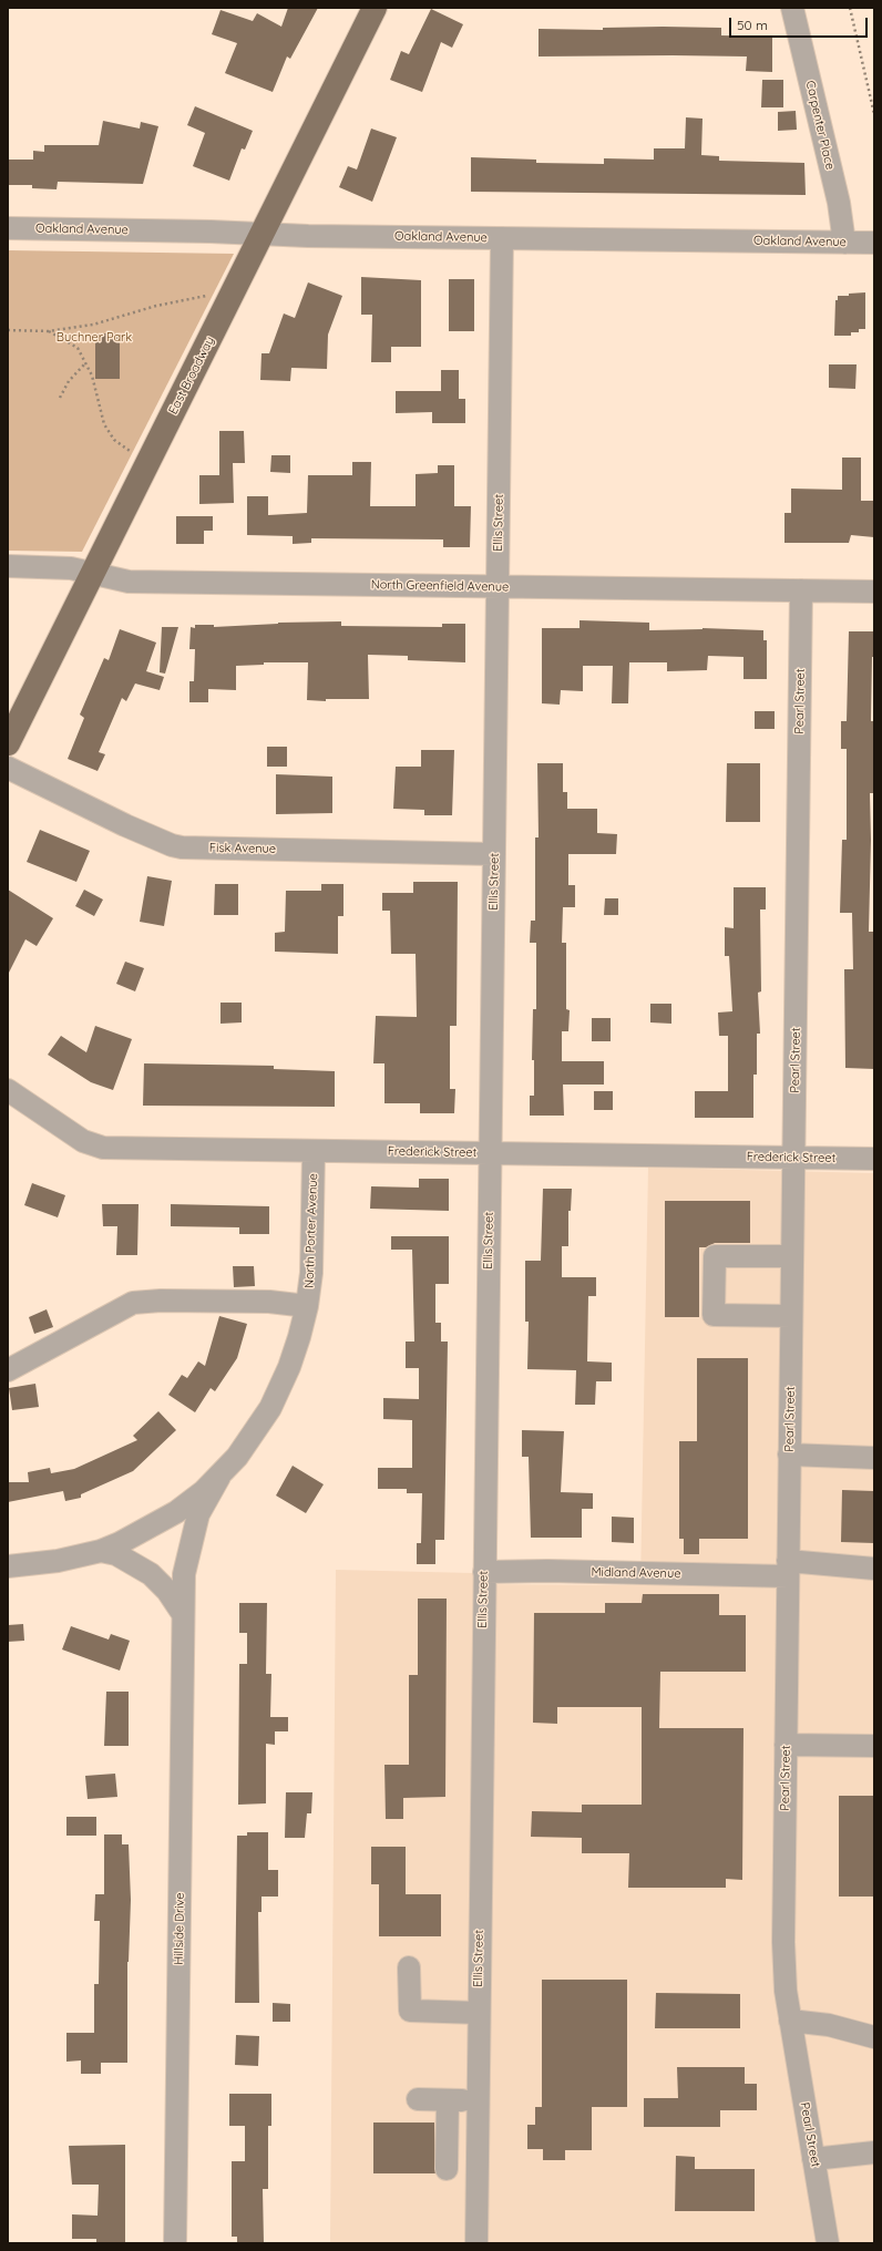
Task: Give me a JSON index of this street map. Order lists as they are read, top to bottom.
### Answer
{
  "streets": {
    "main road": ["East Broadway"],
    "street": [
      "Carpenter Place",
      "Oakland Avenue",
      "Ellis Street",
      "North Greenfield Avenue",
      "Pearl Street",
      "Fisk Avenue",
      "Frederick Street",
      "North Porter Avenue",
      "Midland Avenue",
      "Hillside Drive"
    ]
  },
  "crossings": [
    ["Carpenter Place", "Oakland Avenue"],
    ["Oakland Avenue", "East Broadway"],
    ["Oakland Avenue", "Ellis Street"],
    ["East Broadway", "North Greenfield Avenue"],
    ["Ellis Street", "North Greenfield Avenue"],
    ["Ellis Street", "Fisk Avenue"],
    ["Ellis Street", "Frederick Street"],
    ["Ellis Street", "Midland Avenue"],
    ["North Greenfield Avenue", "Pearl Street"],
    ["Pearl Street", "Frederick Street"],
    ["Pearl Street", "Midland Avenue"],
    ["Frederick Street", "North Porter Avenue"],
    ["North Porter Avenue", "Hillside Drive"]
  ],
  "parks": ["Buchner Park"],
  "scale_bar": "50 m"
}
